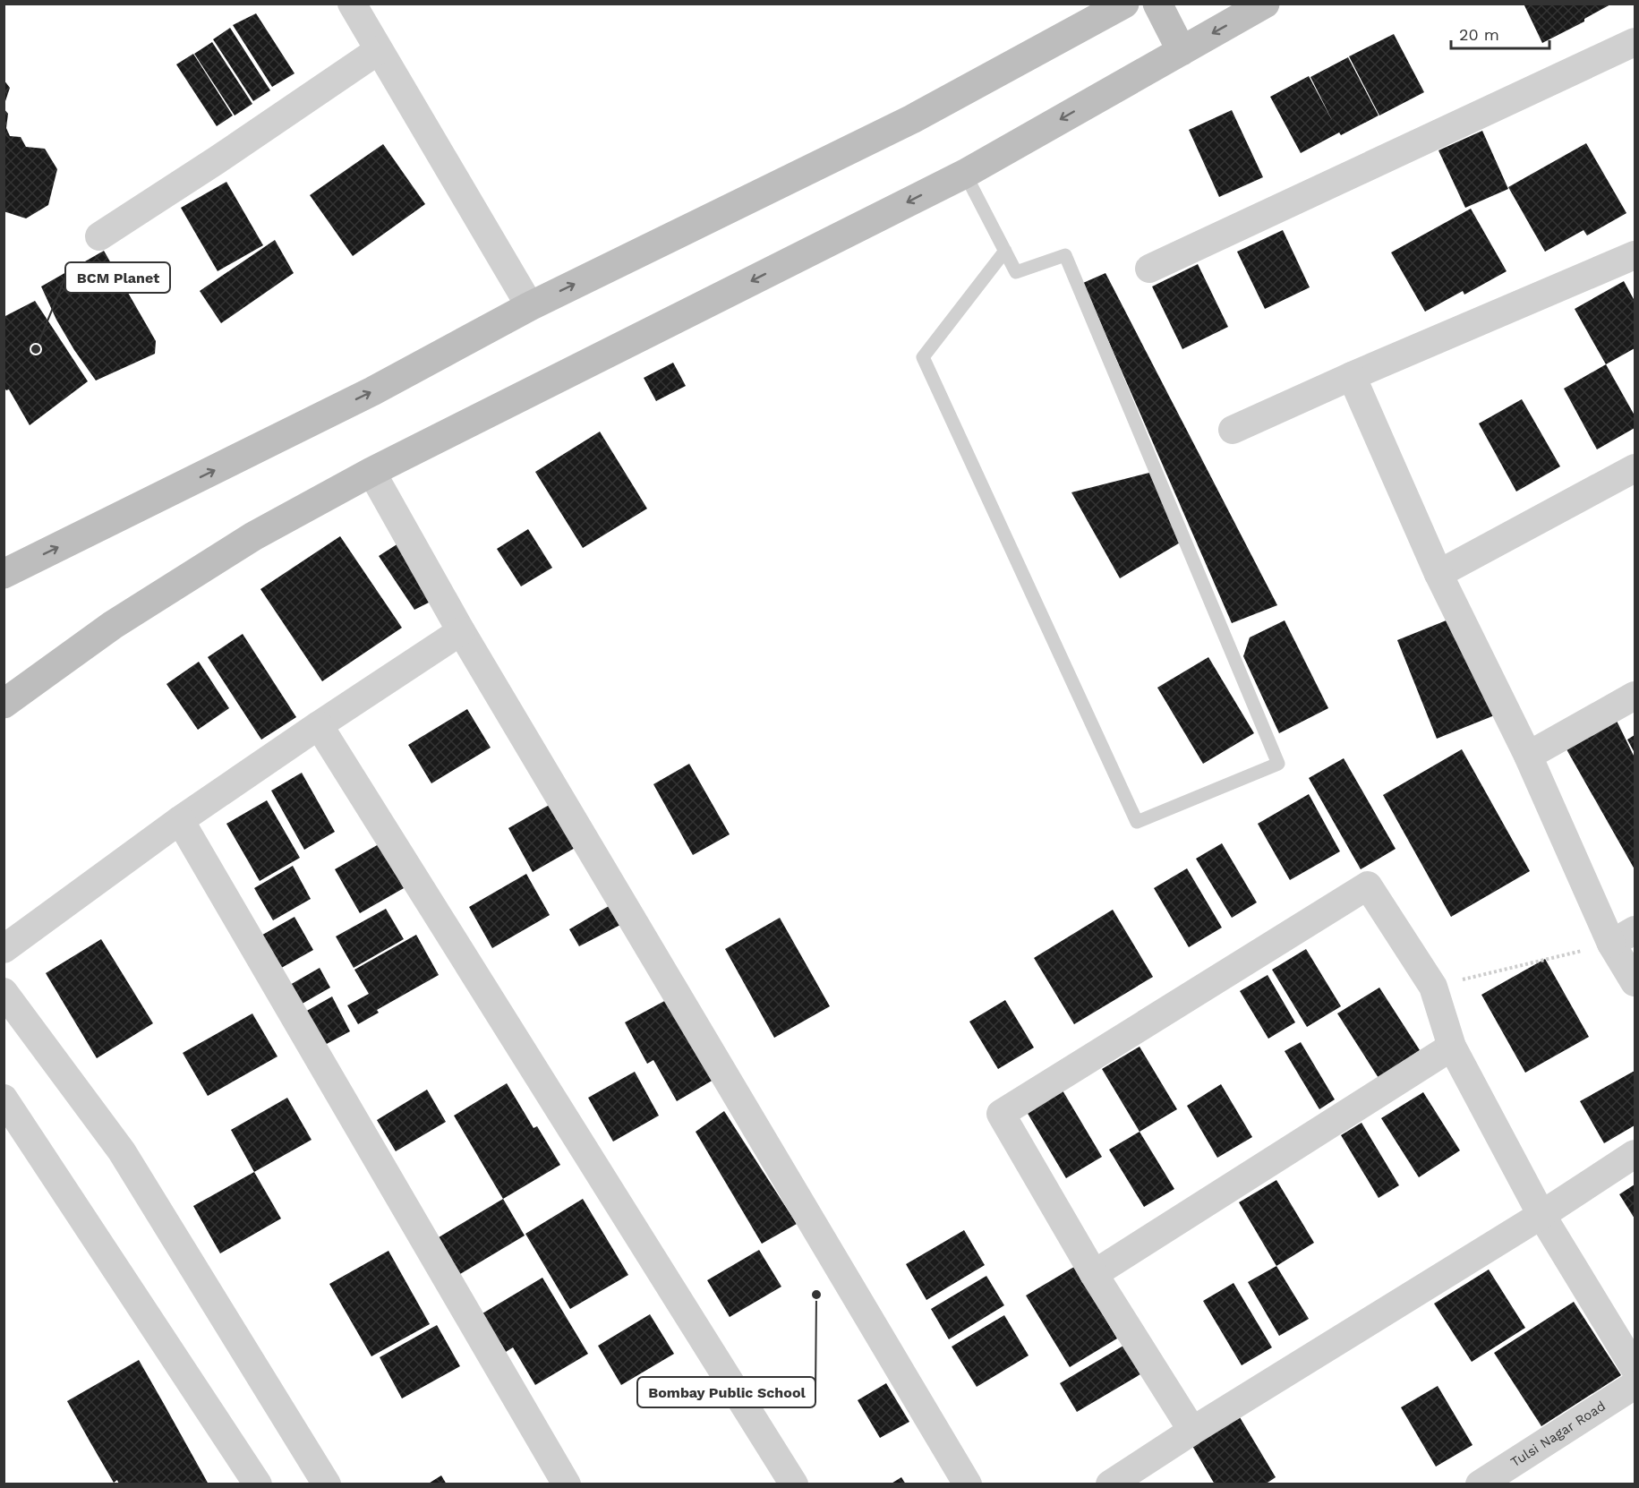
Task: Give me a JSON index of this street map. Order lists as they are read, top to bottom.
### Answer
{
  "streets": {
    "street": ["Tulsi Nagar Road"]
  },
  "places": ["BCM Planet", "Bombay Public School"],
  "scale_bar": "20 m"
}
